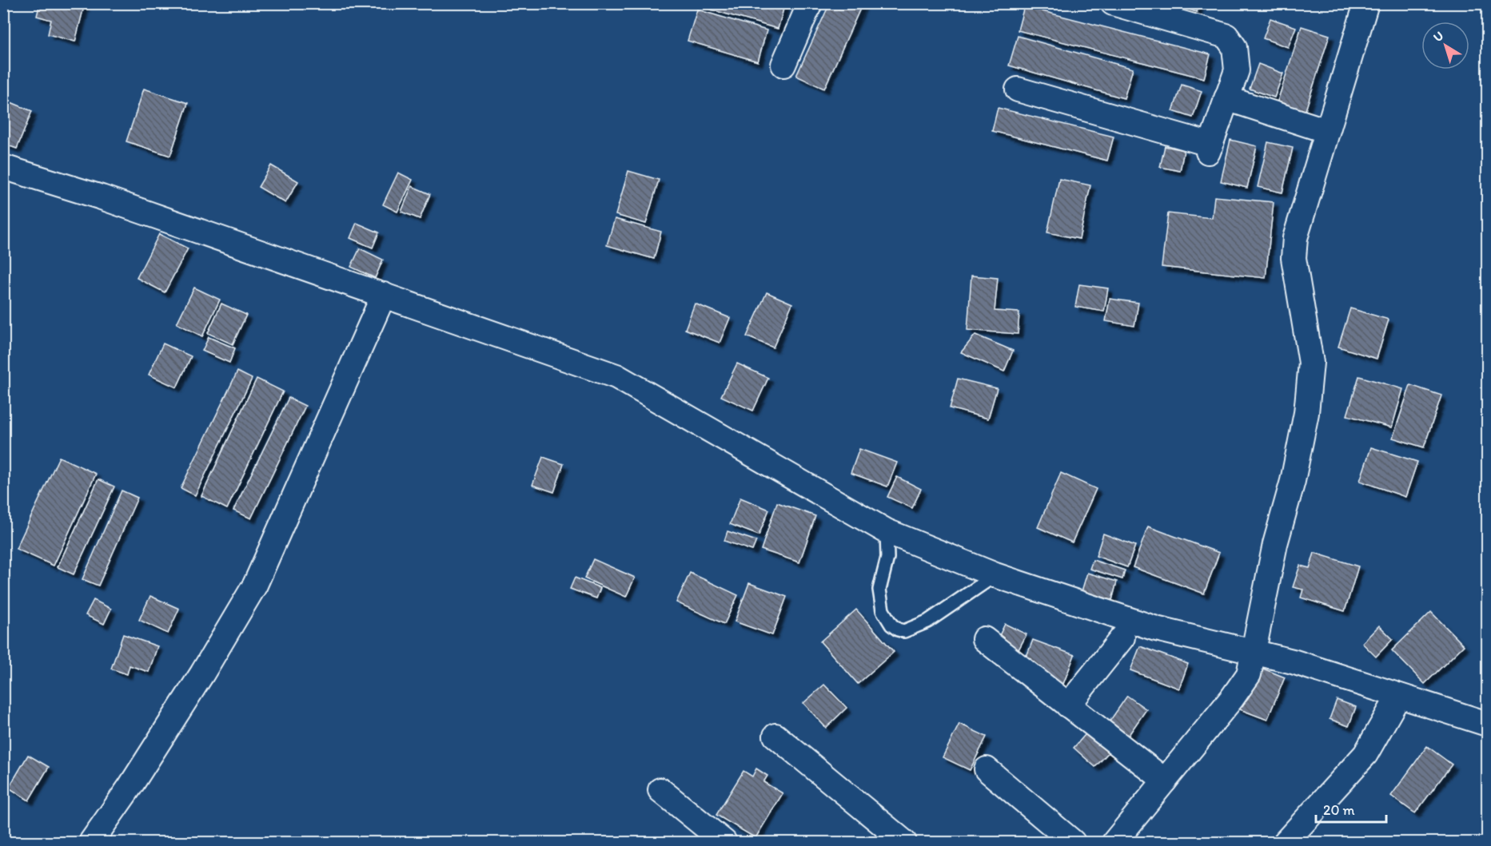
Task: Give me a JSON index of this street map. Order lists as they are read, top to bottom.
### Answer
{
  "scale_bar": "20 m",
  "north": "top left"
}
